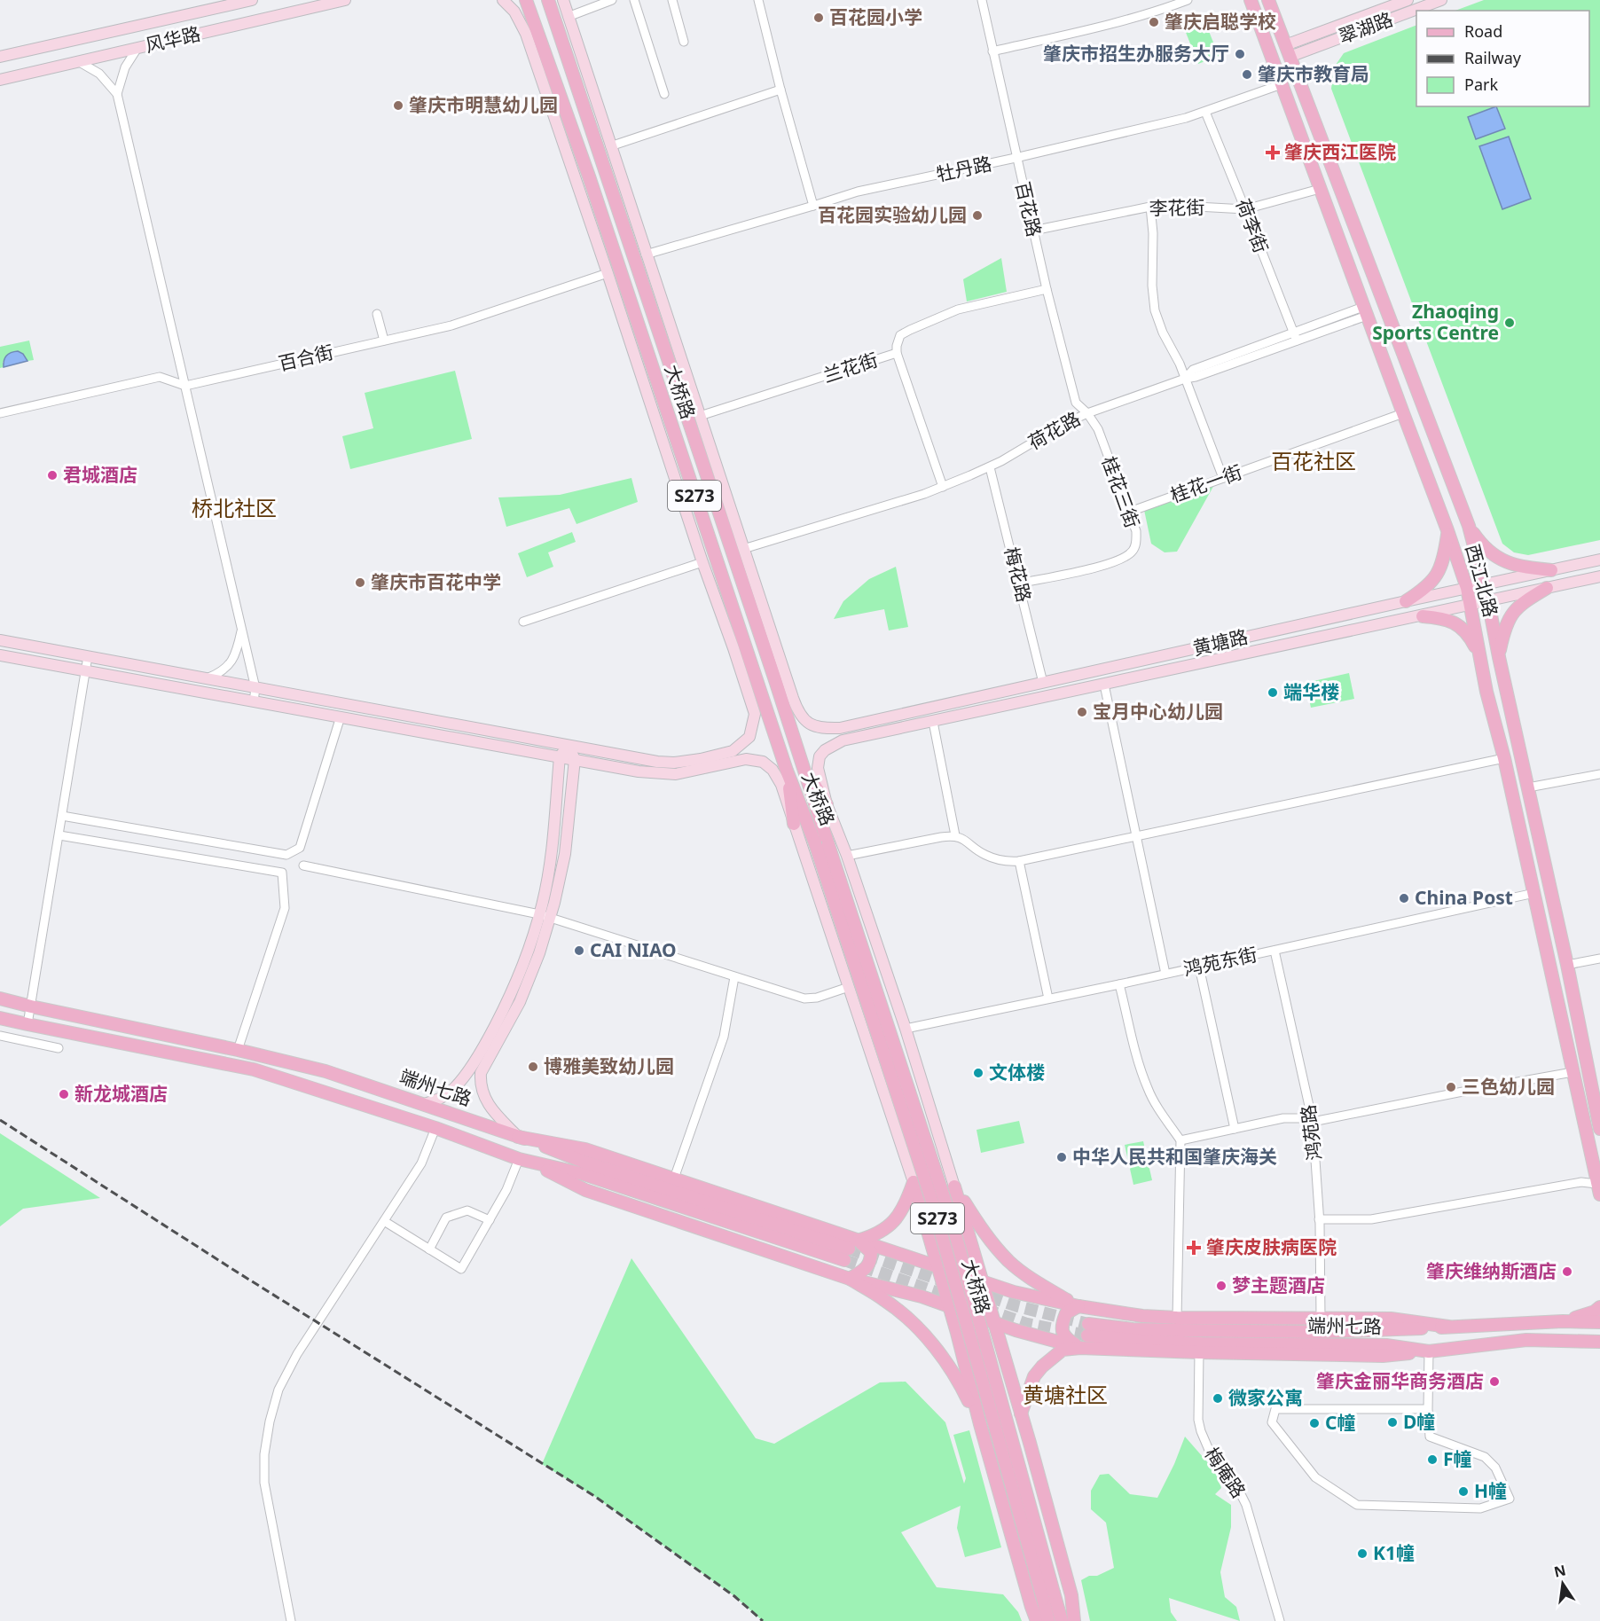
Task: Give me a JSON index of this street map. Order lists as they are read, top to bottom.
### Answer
{
  "streets": {
    "main road": [
      "大桥路",
      "S273",
      "西江北路",
      "端州七路"
    ],
    "street": [
      "翠湖路",
      "风华路",
      "牡丹路",
      "李花街",
      "百花路",
      "荷李街",
      "百合街",
      "兰花街",
      "荷花路",
      "桂花一街",
      "桂花三街",
      "梅花路",
      "黄塘路",
      "鸿苑东街",
      "鸿苑路",
      "梅庵路"
    ]
  },
  "crossings": [
    ["翠湖路", "西江北路"],
    ["牡丹路", "百花路"],
    ["牡丹路", "荷李街"],
    ["牡丹路", "西江北路"],
    ["李花街", "百花路"],
    ["李花街", "荷李街"],
    ["李花街", "西江北路"],
    ["百花路", "荷花路"],
    ["百花路", "桂花三街"],
    ["荷李街", "荷花路"],
    ["兰花街", "荷花路"],
    ["荷花路", "桂花三街"],
    ["荷花路", "梅花路"],
    ["荷花路", "西江北路"],
    ["桂花一街", "桂花三街"],
    ["桂花一街", "西江北路"],
    ["桂花三街", "梅花路"],
    ["梅花路", "黄塘路"],
    ["西江北路", "黄塘路"],
    ["西江北路", "鸿苑东街"],
    ["鸿苑东街", "鸿苑路"]
  ],
  "districts": ["百花社区", "桥北社区", "黄塘社区"],
  "places": {
    "other": [
      "百花园小学",
      "肇庆启聪学校",
      "肇庆市招生办服务大厅",
      "肇庆市教育局",
      "肇庆市明慧幼儿园",
      "百花园实验幼儿园",
      "Zhaoqing Sports Centre",
      "君城酒店",
      "肇庆市百花中学",
      "端华楼",
      "宝月中心幼儿园",
      "China Post",
      "CAI NIAO",
      "博雅美致幼儿园",
      "文体楼",
      "三色幼儿园",
      "新龙城酒店",
      "中华人民共和国肇庆海关",
      "肇庆维纳斯酒店",
      "梦主题酒店",
      "肇庆金丽华商务酒店",
      "微家公寓",
      "D幢",
      "C幢",
      "F幢",
      "H幢",
      "K1幢"
    ],
    "health": ["肇庆西江医院", "肇庆皮肤病医院"]
  },
  "legend": ["Road", "Railway", "Park"],
  "north": "top"
}
